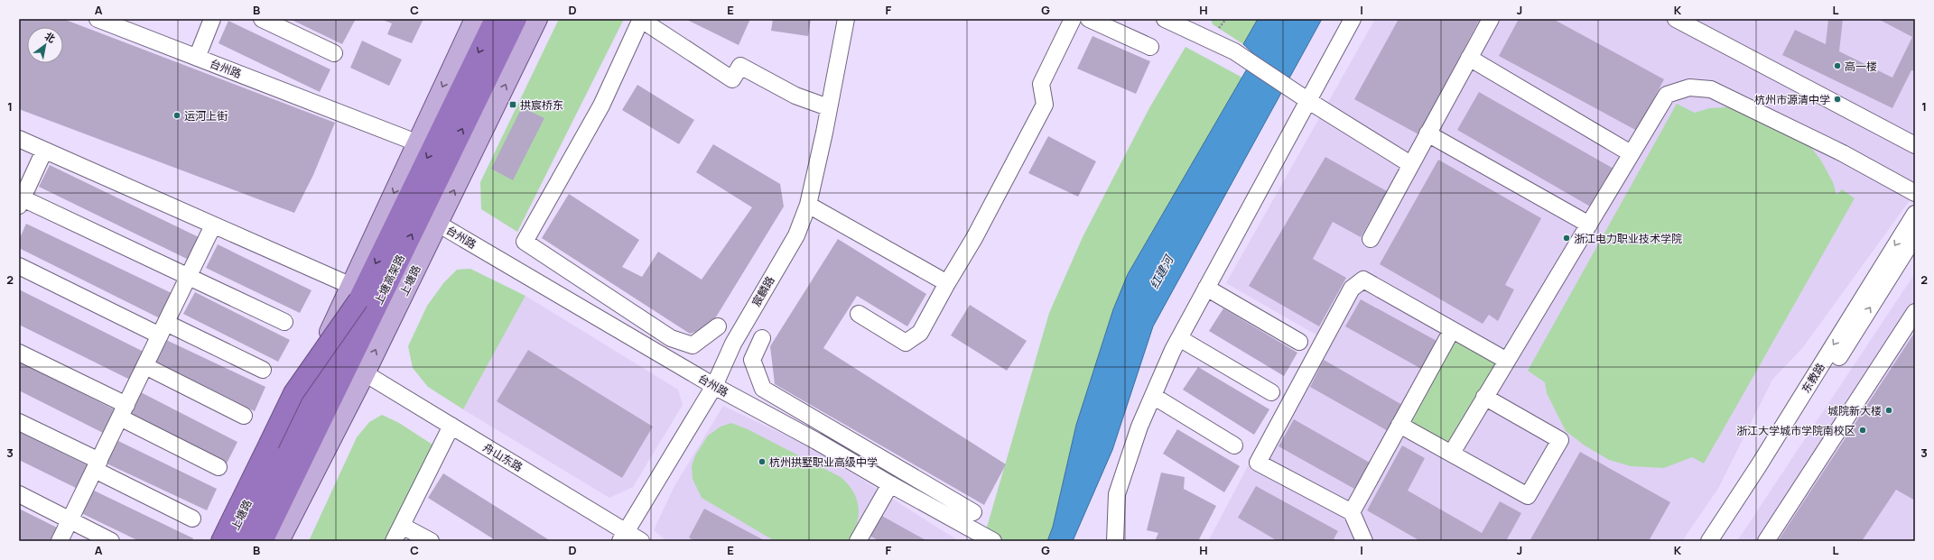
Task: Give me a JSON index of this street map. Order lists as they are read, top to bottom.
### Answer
{
  "streets": {
    "highway": ["上塘高架路"],
    "main road": ["上塘路"],
    "street": [
      "台州路",
      "宸麟路",
      "东教路",
      "舟山东路"
    ]
  },
  "crossings": [
    ["台州路", "上塘路"],
    ["台州路", "宸麟路"],
    ["上塘高架路", "上塘路"],
    ["上塘路", "舟山东路"],
    ["宸麟路", "舟山东路"]
  ],
  "water": ["红建河"],
  "places": {
    "other": [
      "高一楼",
      "杭州市源清中学",
      "运河上街",
      "浙江电力职业技术学院",
      "城院新大楼",
      "浙江大学城市学院南校区",
      "杭州拱墅职业高级中学"
    ],
    "transit": ["拱宸桥东"]
  },
  "north": "top right",
  "grid": {
    "columns": [
      "A",
      "B",
      "C",
      "D",
      "E",
      "F",
      "G",
      "H",
      "I",
      "J",
      "K",
      "L"
    ],
    "rows": ["1", "2", "3"]
  }
}
